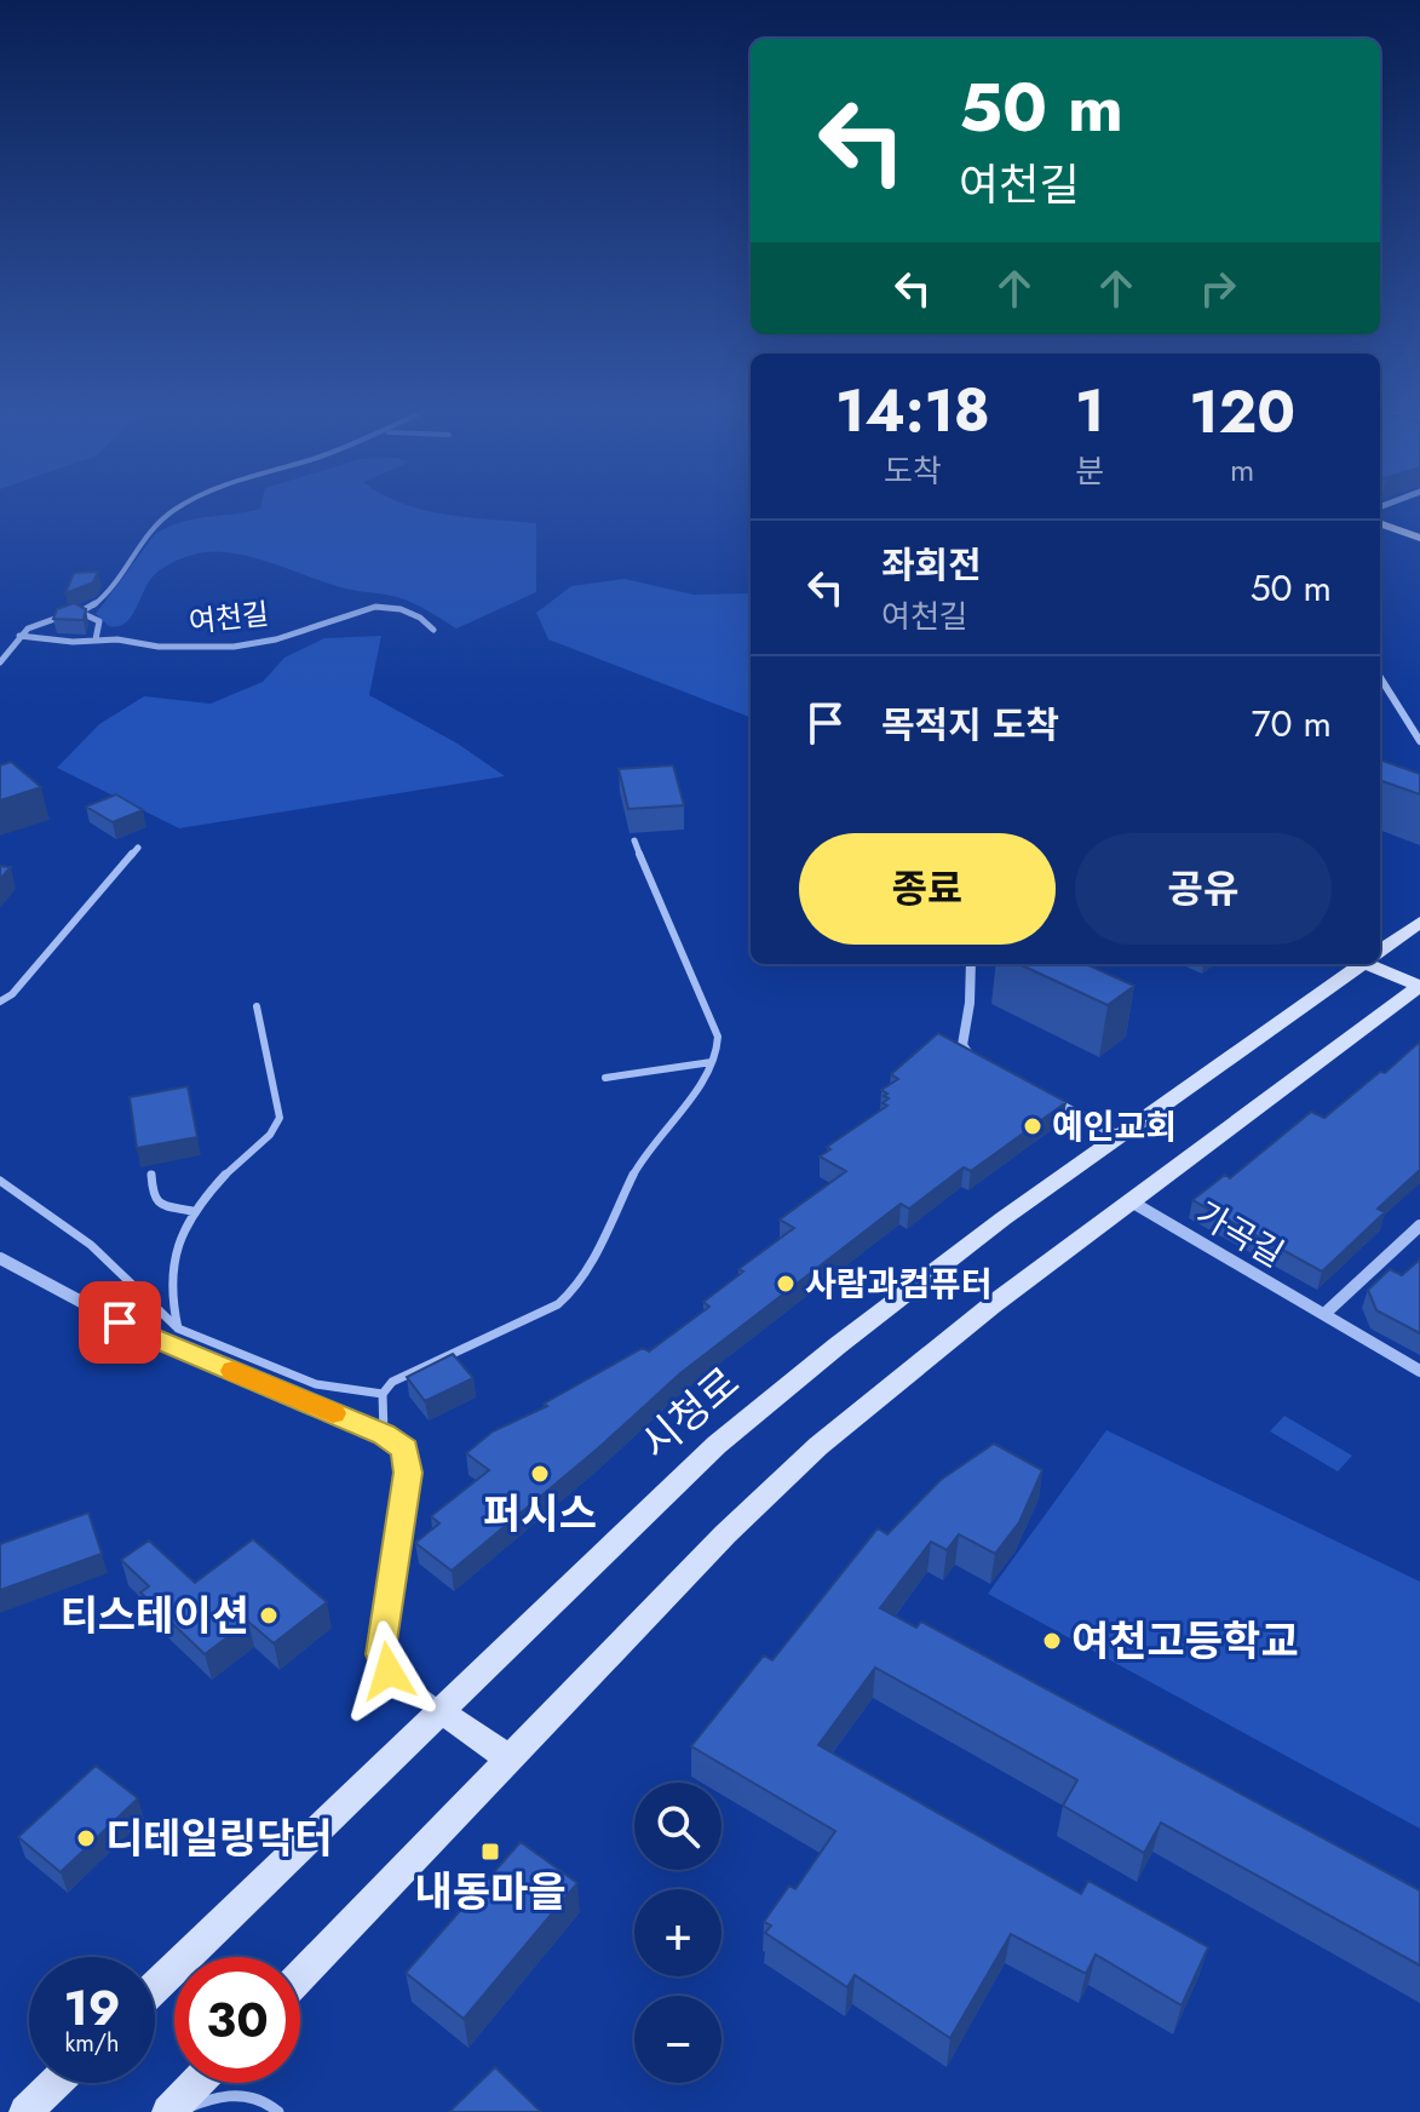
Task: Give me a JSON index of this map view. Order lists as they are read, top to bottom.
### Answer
{
  "streets": {
    "street": ["가곡길", "시청로"],
    "lane": ["여천길"]
  },
  "places": {
    "other": [
      "예인교회",
      "사람과컴퓨터",
      "퍼시스",
      "티스테이션",
      "여천고등학교",
      "디테일링닥터"
    ],
    "transit": ["내동마을"]
  },
  "page": {
    "turn": ["50 m", "여천길"],
    "eta": [
      "14:18",
      "도착",
      "1",
      "분",
      "120",
      "m"
    ],
    "list": [
      {
        "name": "좌회전",
        "note": "여천길",
        "value": "50 m"
      },
      {
        "name": "목적지 도착",
        "value": "70 m"
      }
    ],
    "buttons": ["종료", "공유"],
    "map_buttons": ["+", "−"],
    "speed": "19 km/h",
    "limit": "30"
  }
}
